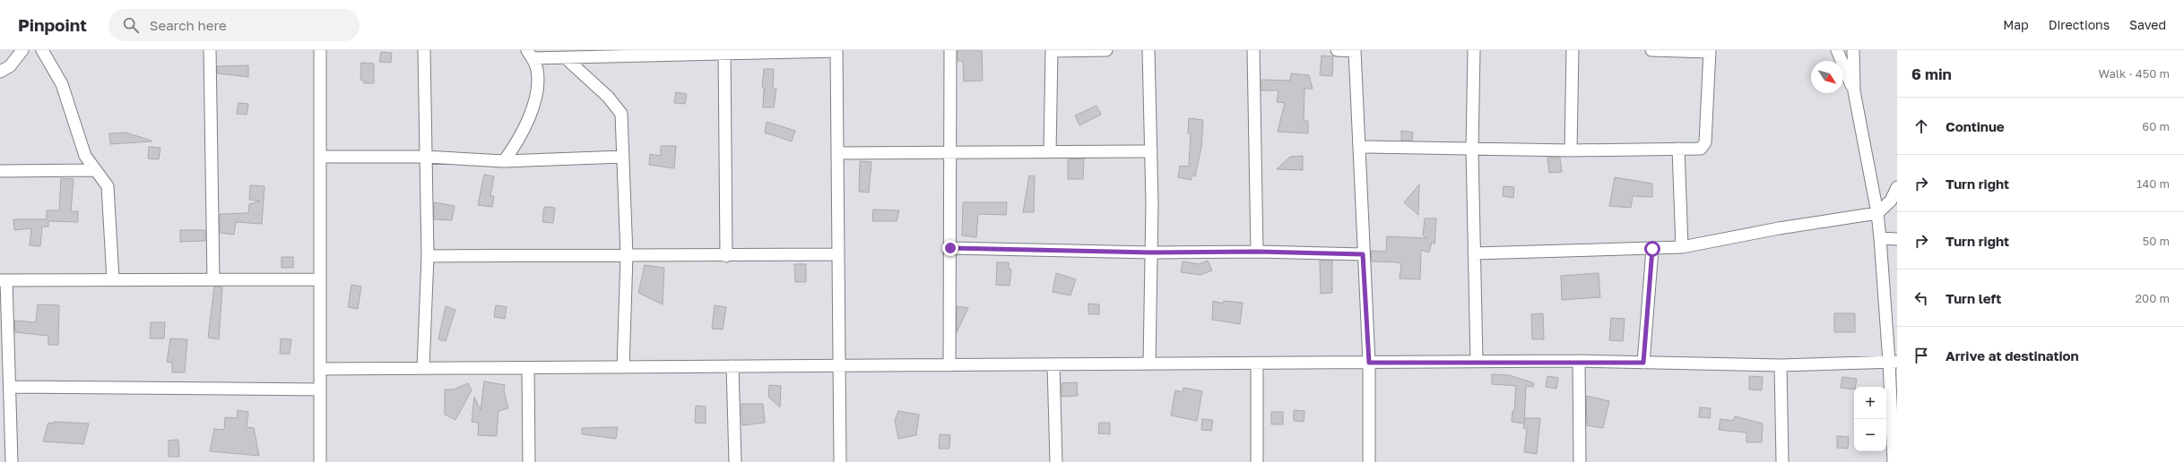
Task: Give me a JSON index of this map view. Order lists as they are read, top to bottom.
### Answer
{
  "north": "bottom right",
  "page": {
    "header": "Pinpoint",
    "search": "Search here",
    "nav": ["Map", "Directions", "Saved"],
    "heading": ["6 min", "Walk · 450 m"],
    "list": [
      ["Continue", "60 m"],
      ["Turn right", "140 m"],
      ["Turn right", "50 m"],
      ["Turn left", "200 m"],
      "Arrive at destination"
    ],
    "map_buttons": ["+", "−"]
  }
}
